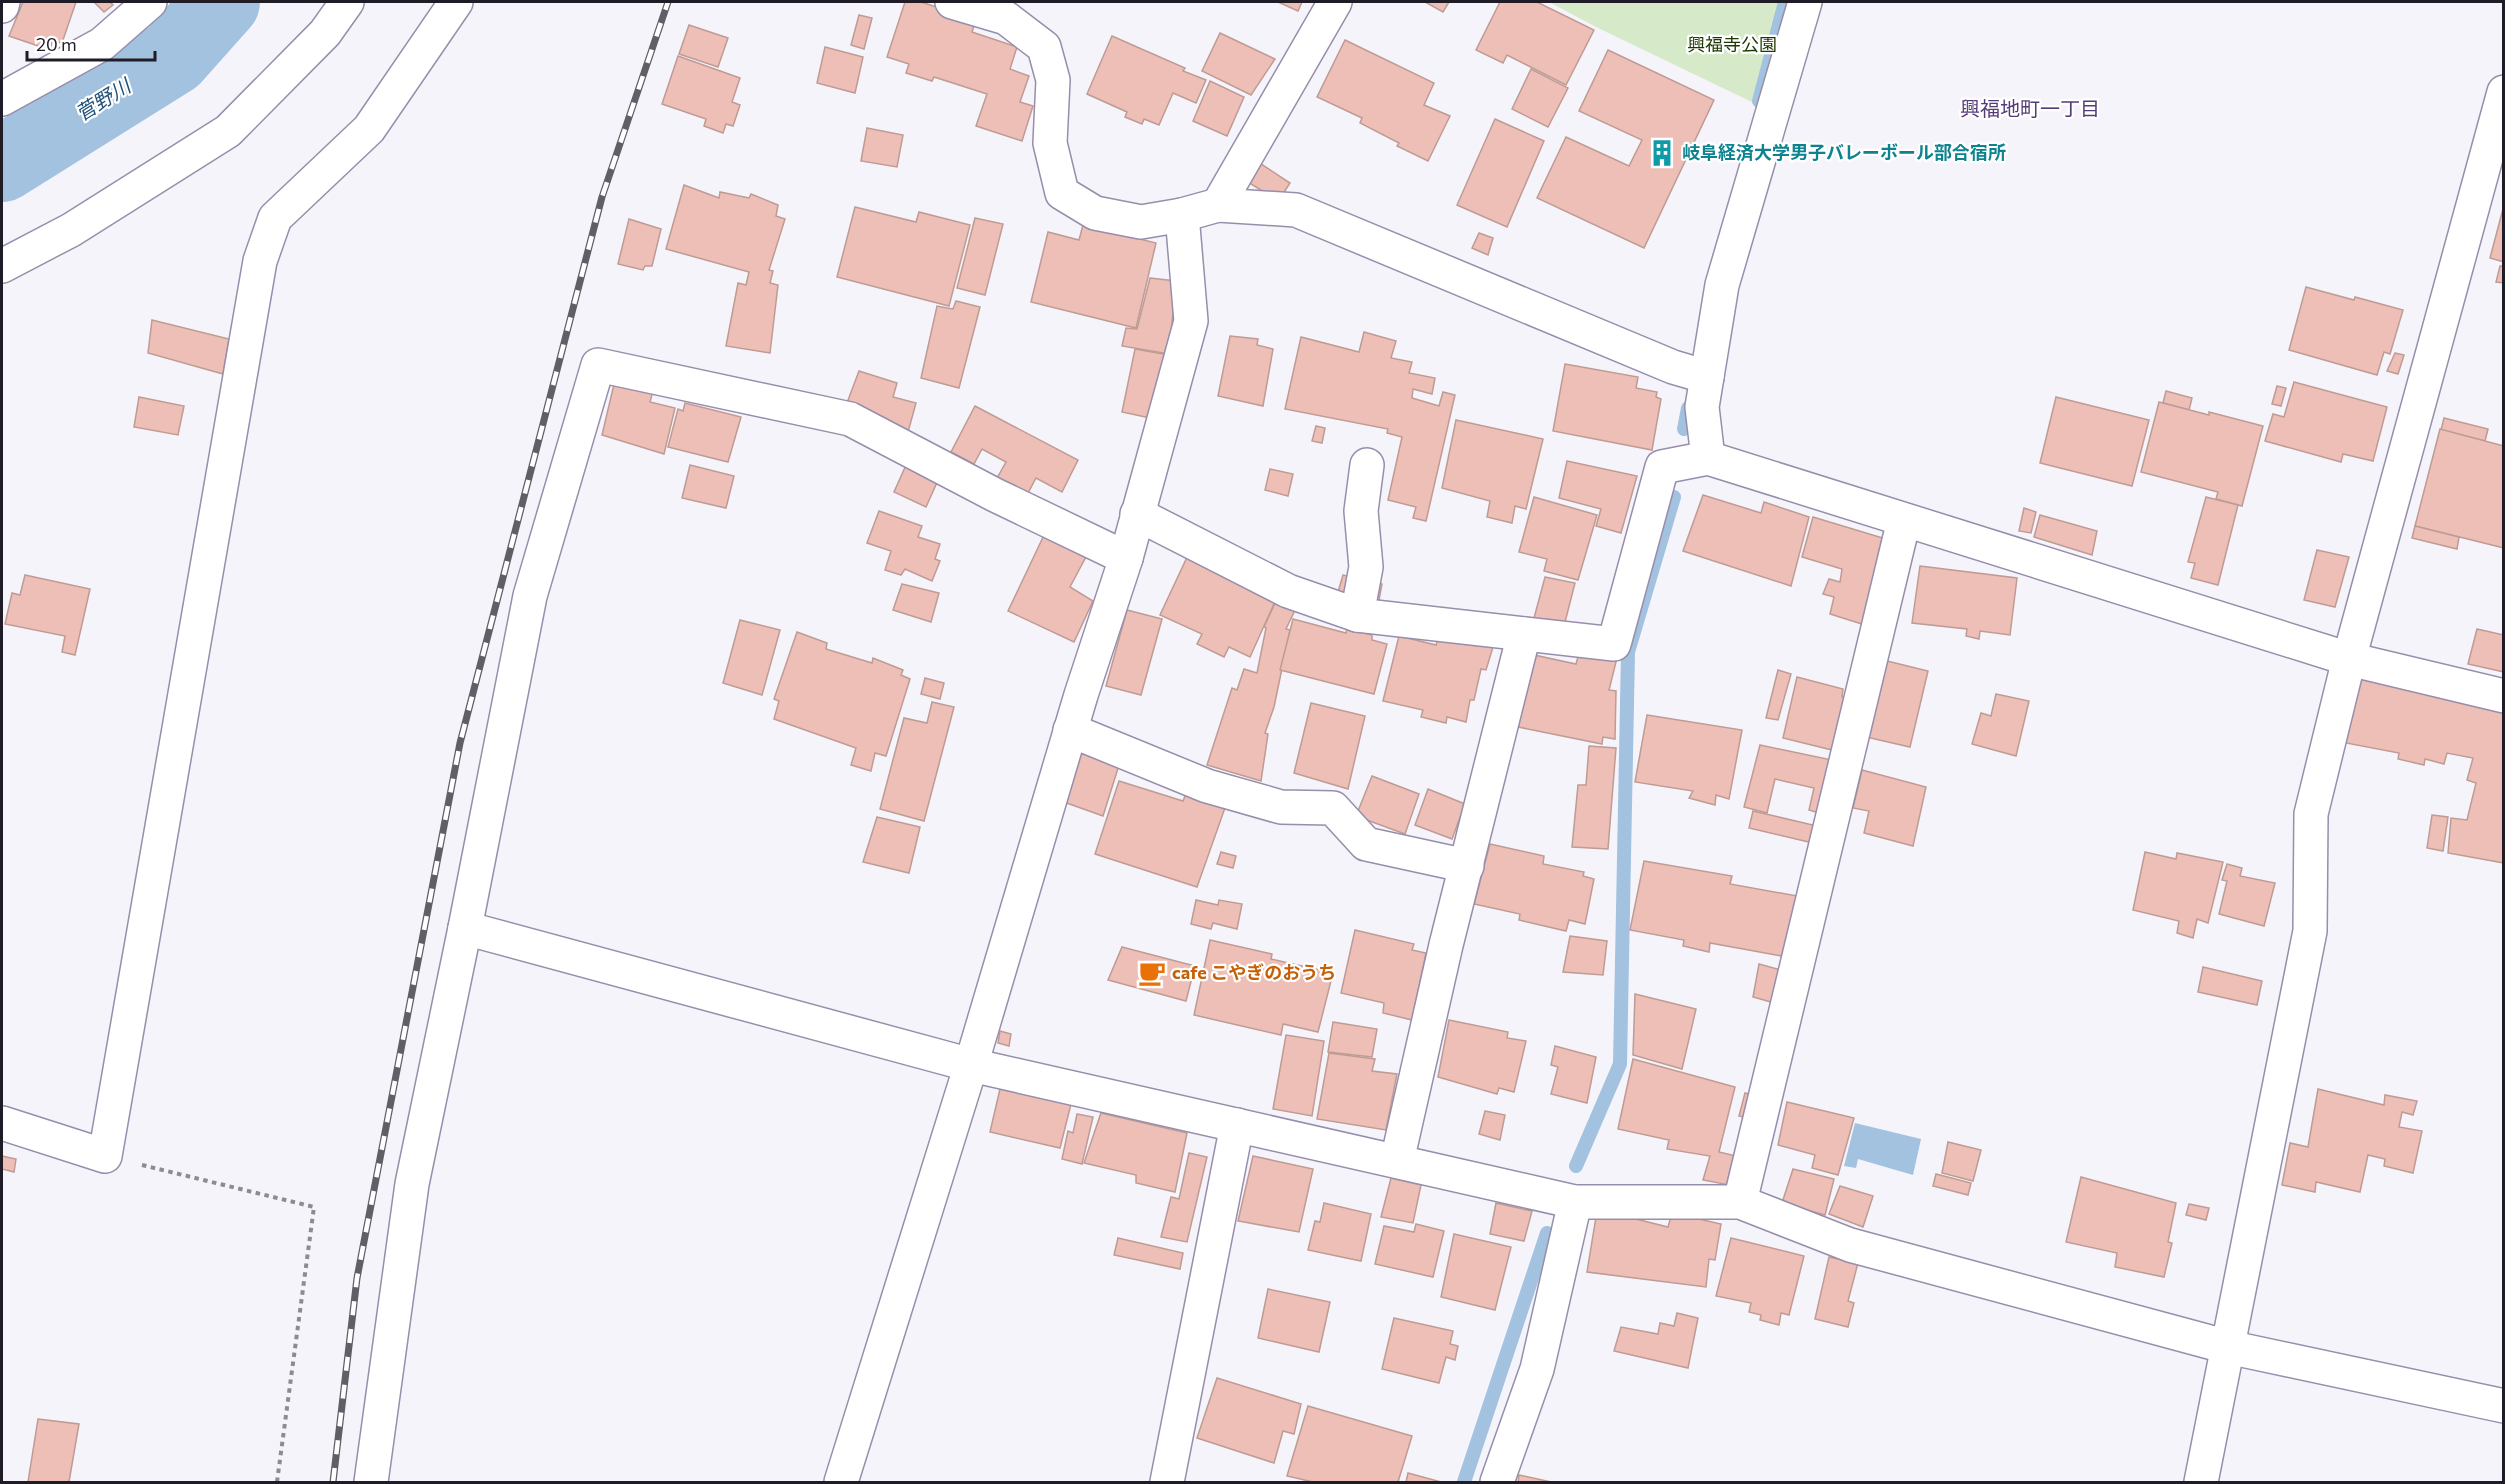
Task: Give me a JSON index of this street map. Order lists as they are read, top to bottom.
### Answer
{
  "districts": ["興福地町一丁目"],
  "water": ["菅野川"],
  "parks": ["興福寺公園"],
  "places": {
    "building": ["岐阜経済大学男子バレーボール部合宿所"],
    "cafe": ["cafe こやぎのおうち"]
  },
  "scale_bar": "20 m"
}
